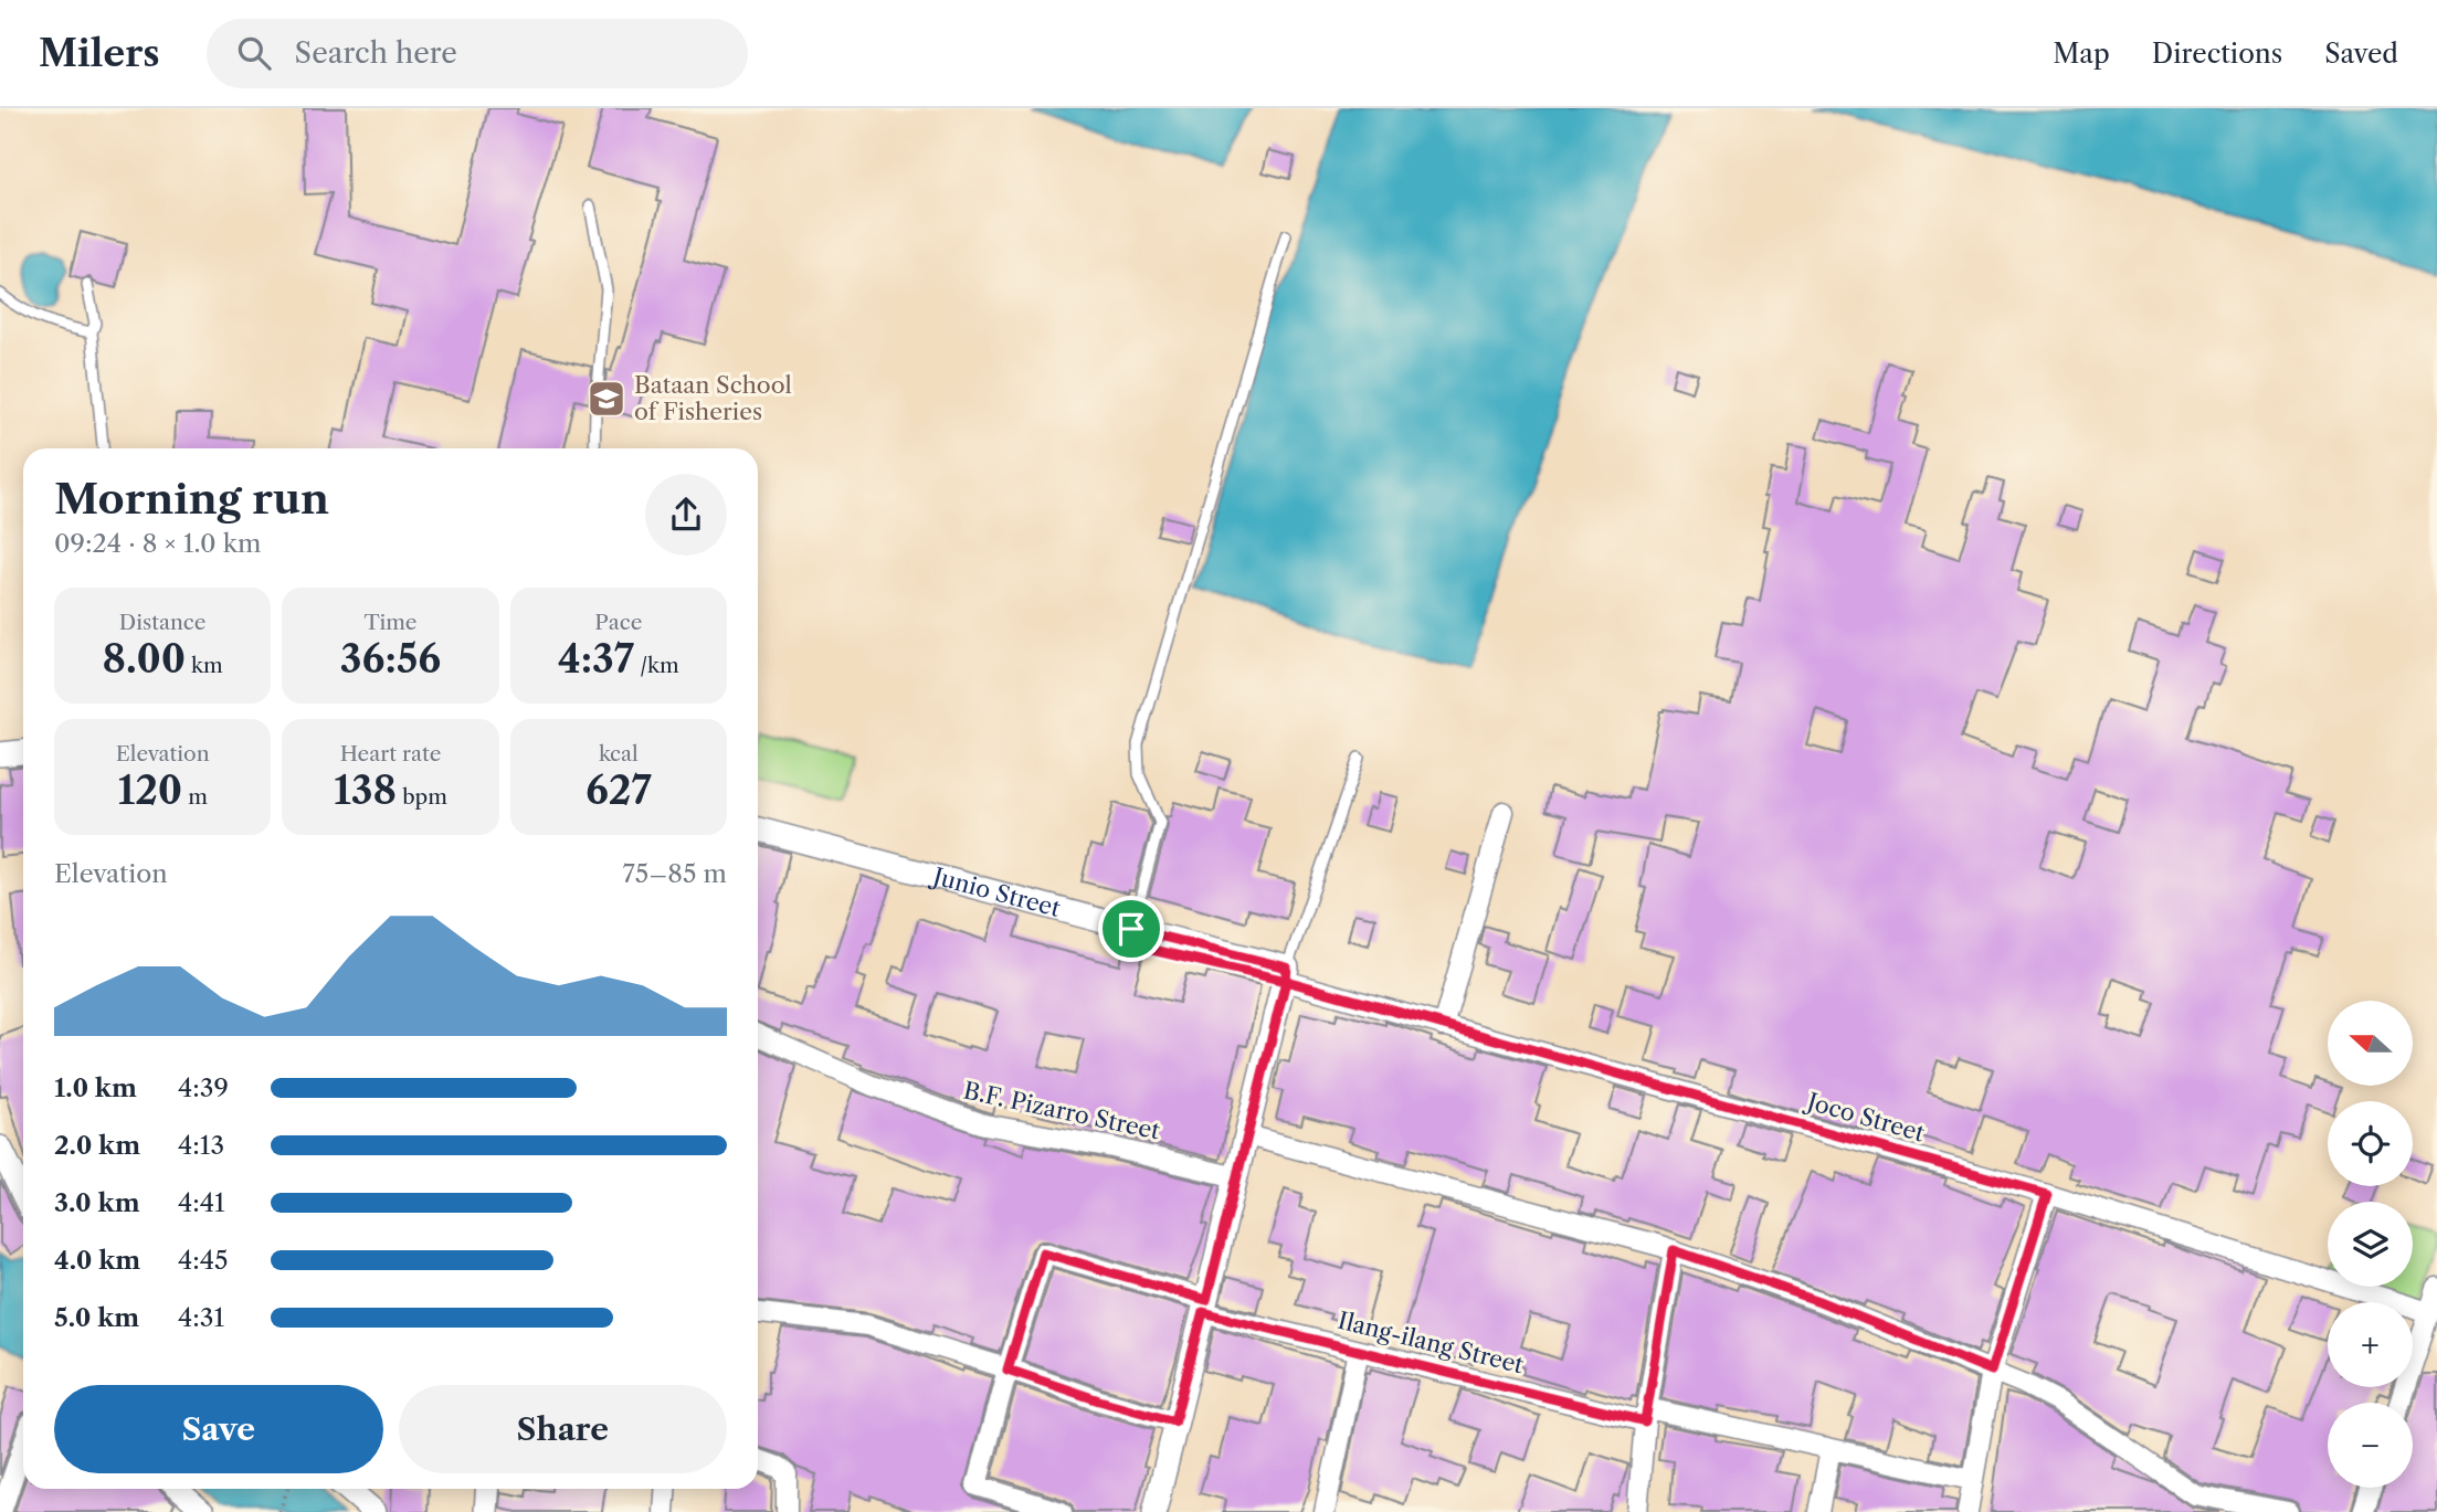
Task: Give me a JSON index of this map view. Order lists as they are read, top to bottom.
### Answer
{
  "streets": {
    "street": [
      "Junio Street",
      "B.F. Pizarro Street",
      "Joco Street",
      "Ilang-ilang Street"
    ]
  },
  "crossings": [
    ["Junio Street", "Joco Street"]
  ],
  "places": {
    "school or university": ["Bataan School of Fisheries"]
  },
  "north": "left",
  "page": {
    "header": "Milers",
    "search": "Search here",
    "nav": ["Map", "Directions", "Saved"],
    "heading": ["Morning run", "09:24 · 8 × 1.0 km"],
    "stats": [
      ["Distance", "8.00 km"],
      ["Time", "36:56"],
      ["Pace", "4:37 /km"],
      ["Elevation", "120 m"],
      ["Heart rate", "138 bpm"],
      ["kcal", "627"]
    ],
    "chart": ["Elevation", "75–85 m"],
    "map_buttons": ["+", "−"],
    "list": [
      {
        "name": "1.0 km",
        "note": "4:39"
      },
      {
        "name": "2.0 km",
        "note": "4:13"
      },
      {
        "name": "3.0 km",
        "note": "4:41"
      },
      {
        "name": "4.0 km",
        "note": "4:45"
      },
      {
        "name": "5.0 km",
        "note": "4:31"
      }
    ],
    "buttons": ["Save", "Share"]
  }
}
